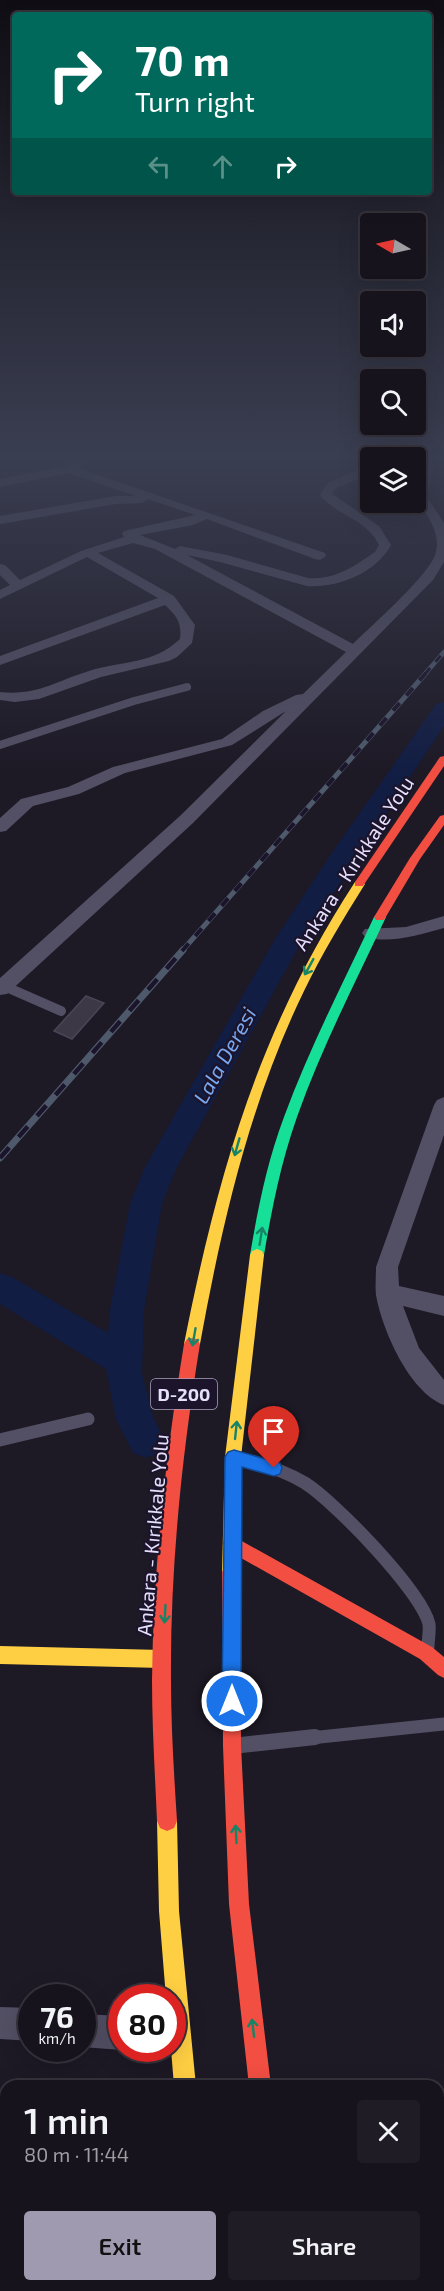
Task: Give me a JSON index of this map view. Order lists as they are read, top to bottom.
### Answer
{
  "streets": {
    "main road": ["Ankara - Kırıkkale Yolu", "D-200"]
  },
  "water": ["Lala Deresi"],
  "north": "left",
  "page": {
    "turn": ["70 m", "Turn right"],
    "speed": "76 km/h",
    "limit": "80",
    "heading": ["1 min", "80 m · 11:44"],
    "buttons": ["Exit", "Share"]
  }
}
